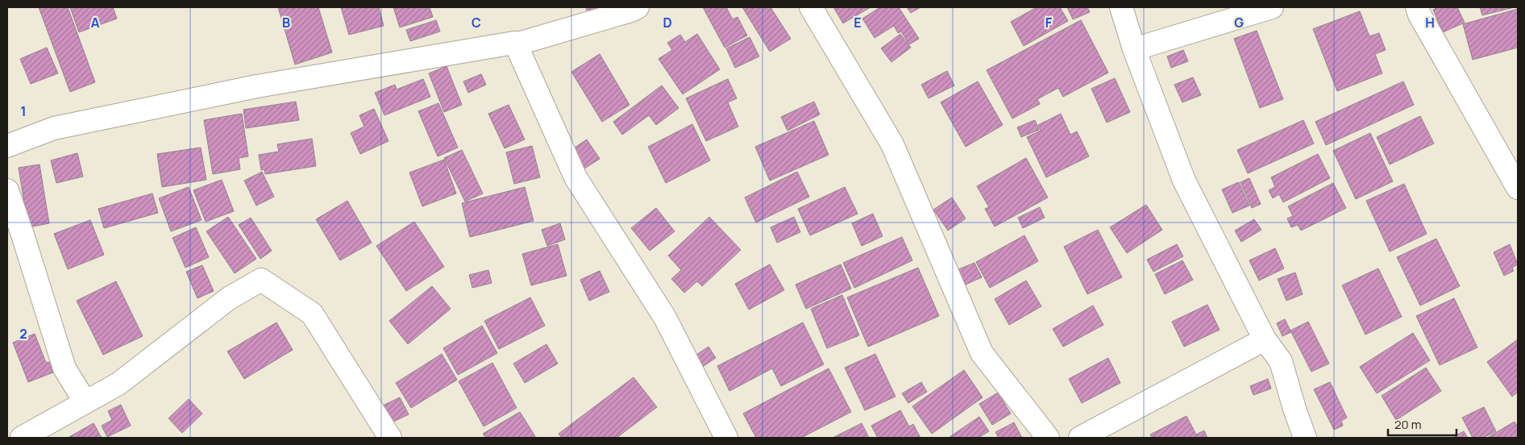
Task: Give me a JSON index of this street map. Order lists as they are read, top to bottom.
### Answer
{
  "scale_bar": "20 m",
  "grid": {
    "columns": [
      "A",
      "B",
      "C",
      "D",
      "E",
      "F",
      "G",
      "H"
    ],
    "rows": ["1", "2"]
  }
}
